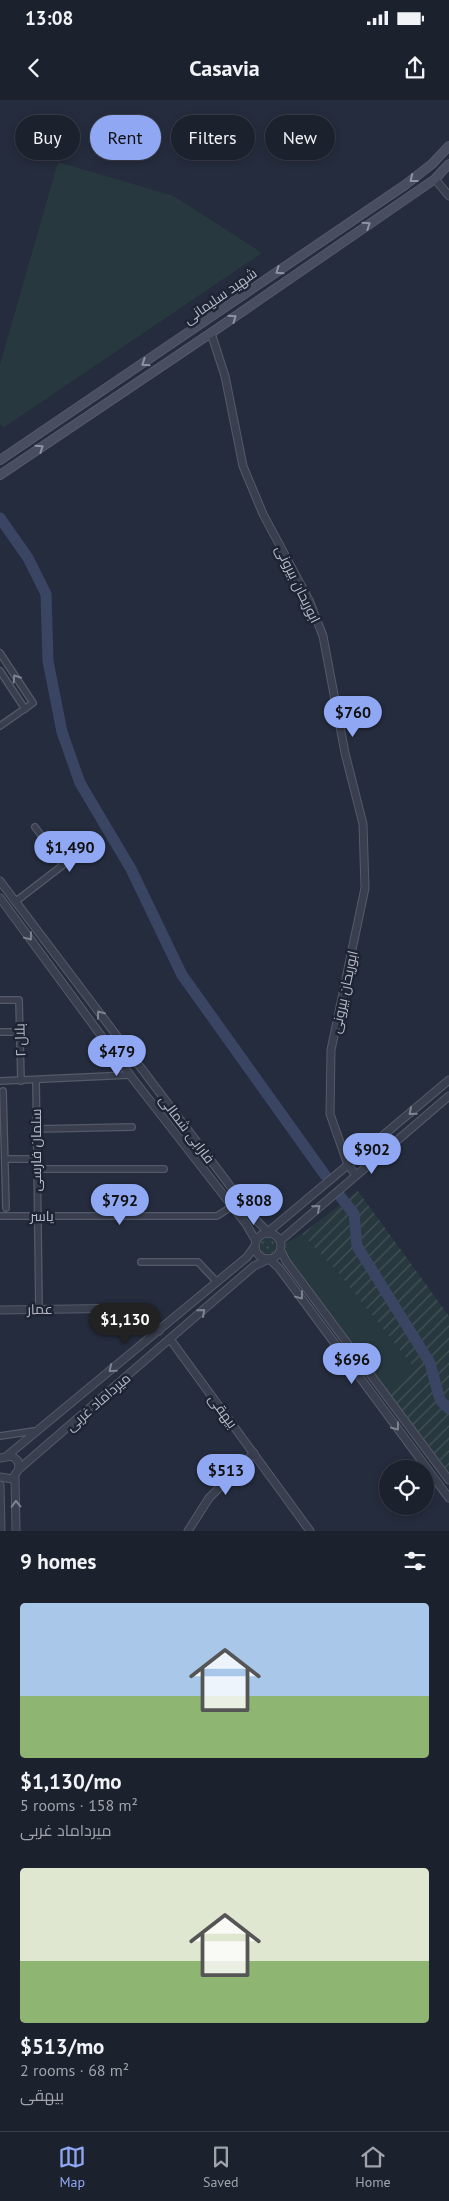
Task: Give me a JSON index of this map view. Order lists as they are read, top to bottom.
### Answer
{
  "streets": {
    "main road": ["شهید سلیمانی"],
    "street": [
      "ابوریحان بیرونی",
      "بلال ۲",
      "فارابی شمالی",
      "سلمان فارسی",
      "یاسر",
      "عمار",
      "میرداماد غربی",
      "بیهقی"
    ]
  },
  "crossings": [
    ["شهید سلیمانی", "ابوریحان بیرونی"],
    ["فارابی شمالی", "یاسر"],
    ["فارابی شمالی", "میرداماد غربی"],
    ["سلمان فارسی", "یاسر"],
    ["سلمان فارسی", "عمار"],
    ["عمار", "میرداماد غربی"],
    ["میرداماد غربی", "بیهقی"]
  ],
  "page": {
    "status": "13:08",
    "header": "Casavia",
    "chip": [
      "Buy",
      "Rent",
      "Filters",
      "New"
    ],
    "price": [
      "$760",
      "$1,490",
      "$479",
      "$902",
      "$792",
      "$808",
      "$1,130",
      "$696",
      "$513"
    ],
    "heading": "9 homes",
    "list": [
      {
        "name": "$1,130/mo",
        "note": "5 rooms · 158 m² · میرداماد غربی"
      },
      {
        "name": "$513/mo",
        "note": "2 rooms · 68 m² · بیهقی"
      }
    ],
    "tabs": ["Map", "Saved", "Home"]
  }
}
